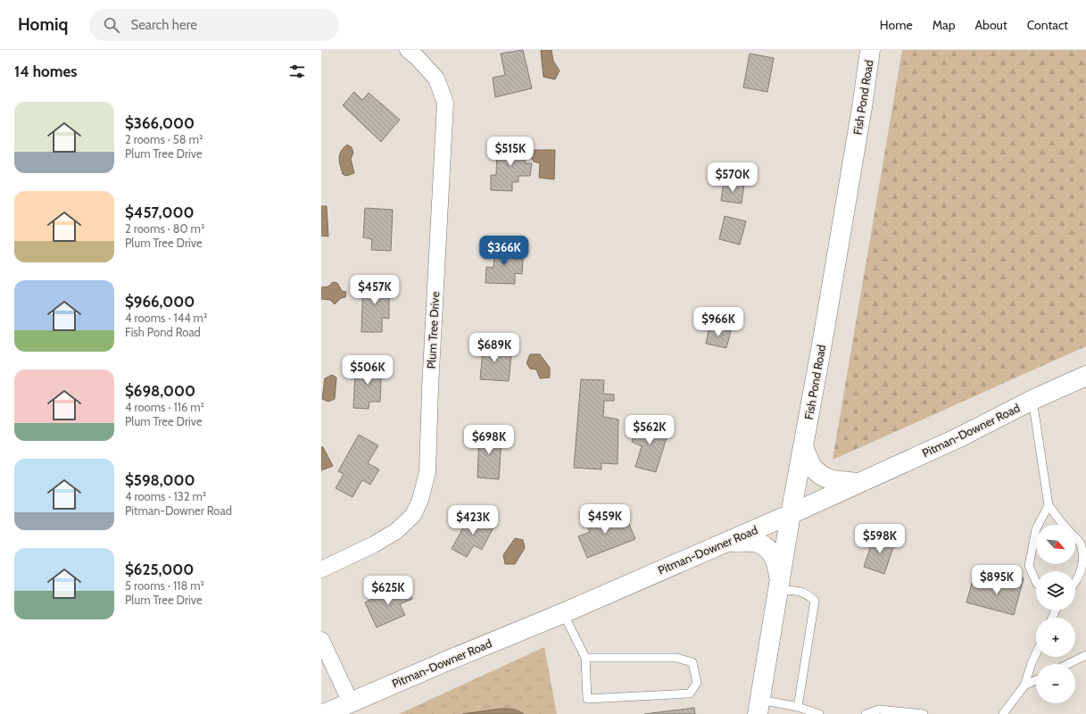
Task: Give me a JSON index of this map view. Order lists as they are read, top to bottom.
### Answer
{
  "streets": {
    "street": ["Fish Pond Road", "Plum Tree Drive", "Pitman-Downer Road"]
  },
  "crossings": [
    ["Fish Pond Road", "Pitman-Downer Road"]
  ],
  "north": "bottom right",
  "page": {
    "header": "Homiq",
    "search": "Search here",
    "nav": [
      "Home",
      "Map",
      "About",
      "Contact"
    ],
    "heading": "14 homes",
    "list": [
      {
        "name": "$366,000",
        "note": "2 rooms · 58 m² · Plum Tree Drive"
      },
      {
        "name": "$457,000",
        "note": "2 rooms · 80 m² · Plum Tree Drive"
      },
      {
        "name": "$966,000",
        "note": "4 rooms · 144 m² · Fish Pond Road"
      },
      {
        "name": "$698,000",
        "note": "4 rooms · 116 m² · Plum Tree Drive"
      },
      {
        "name": "$598,000",
        "note": "4 rooms · 132 m² · Pitman-Downer Road"
      },
      {
        "name": "$625,000",
        "note": "5 rooms · 118 m² · Plum Tree Drive"
      }
    ],
    "price": [
      "$515K",
      "$570K",
      "$366K",
      "$457K",
      "$966K",
      "$689K",
      "$506K",
      "$562K",
      "$698K",
      "$459K",
      "$423K",
      "$598K",
      "$895K",
      "$625K"
    ],
    "map_buttons": ["+", "−"]
  }
}
